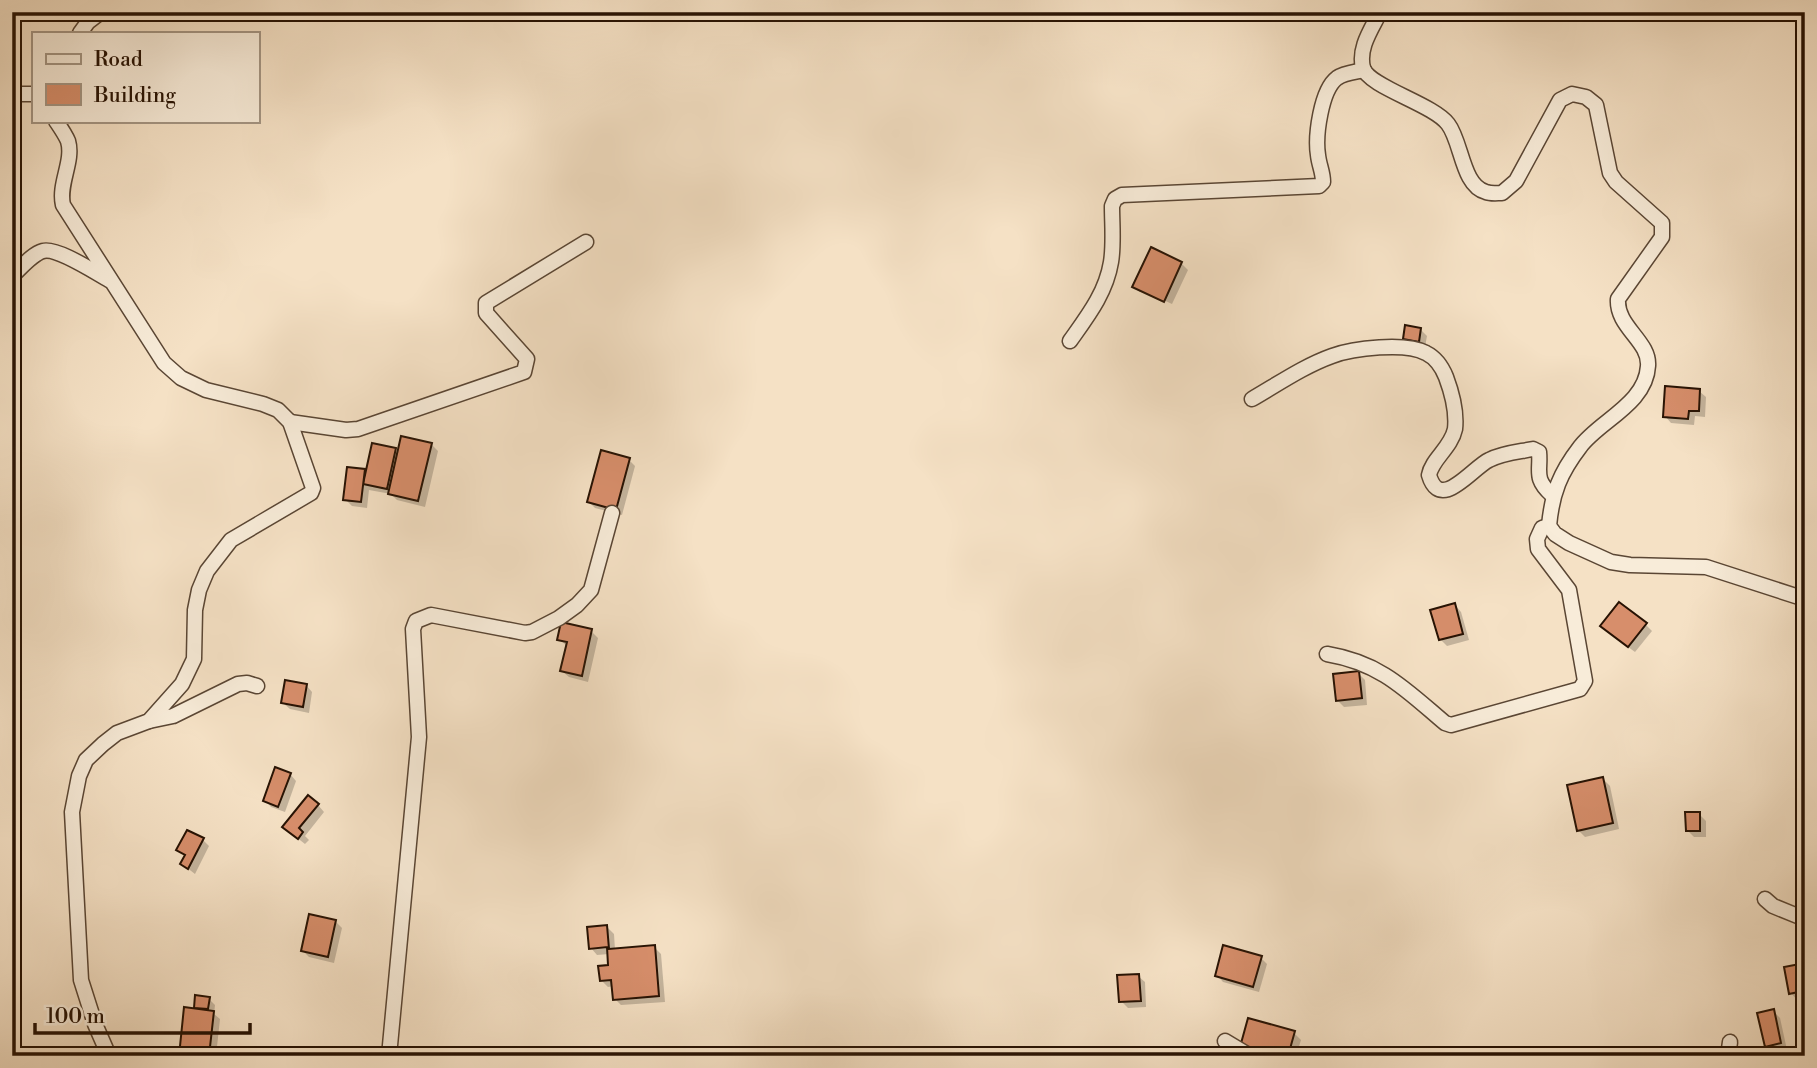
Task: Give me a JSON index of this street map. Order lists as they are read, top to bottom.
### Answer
{
  "legend": ["Road", "Building"],
  "scale_bar": "100 m"
}
